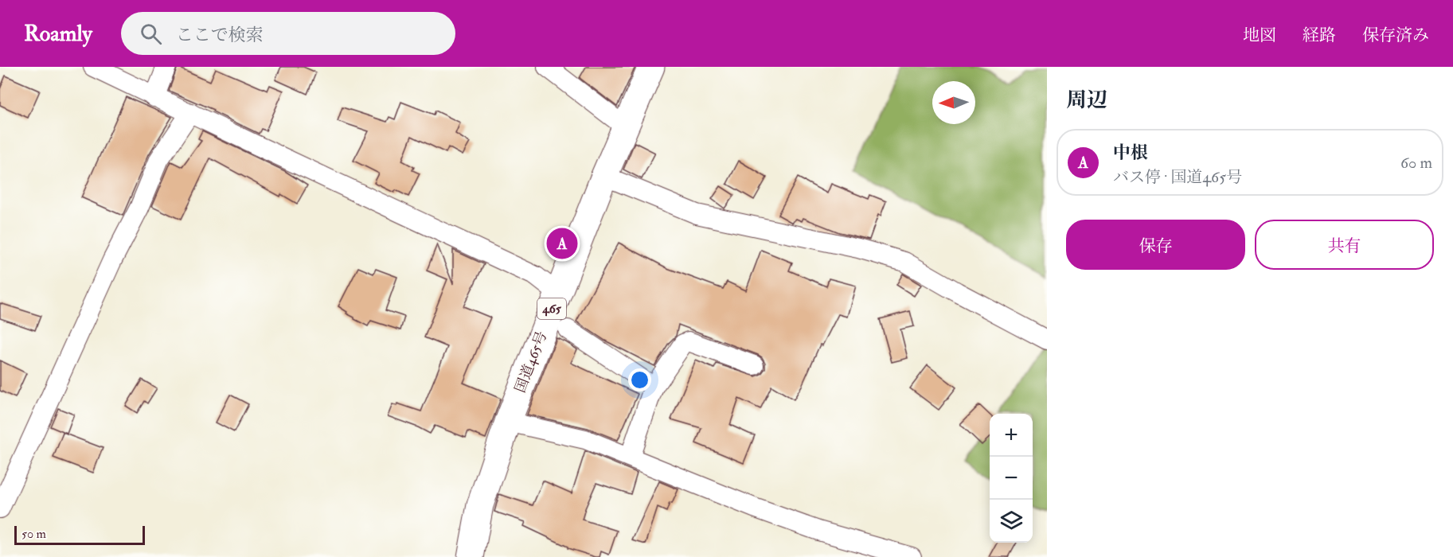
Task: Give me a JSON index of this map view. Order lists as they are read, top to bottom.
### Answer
{
  "streets": {
    "highway": ["465", "国道465号"]
  },
  "scale_bar": "50 m",
  "north": "left",
  "page": {
    "header": "Roamly",
    "search": "ここで検索",
    "nav": ["地図", "経路", "保存済み"],
    "heading": "周辺",
    "list": [
      {
        "mark": "A",
        "name": "中根",
        "note": "バス停 · 国道465号",
        "value": "60 m"
      }
    ],
    "buttons": ["保存", "共有"],
    "pins": "A",
    "map_buttons": ["+", "−"],
    "scale": "50 m"
  }
}
